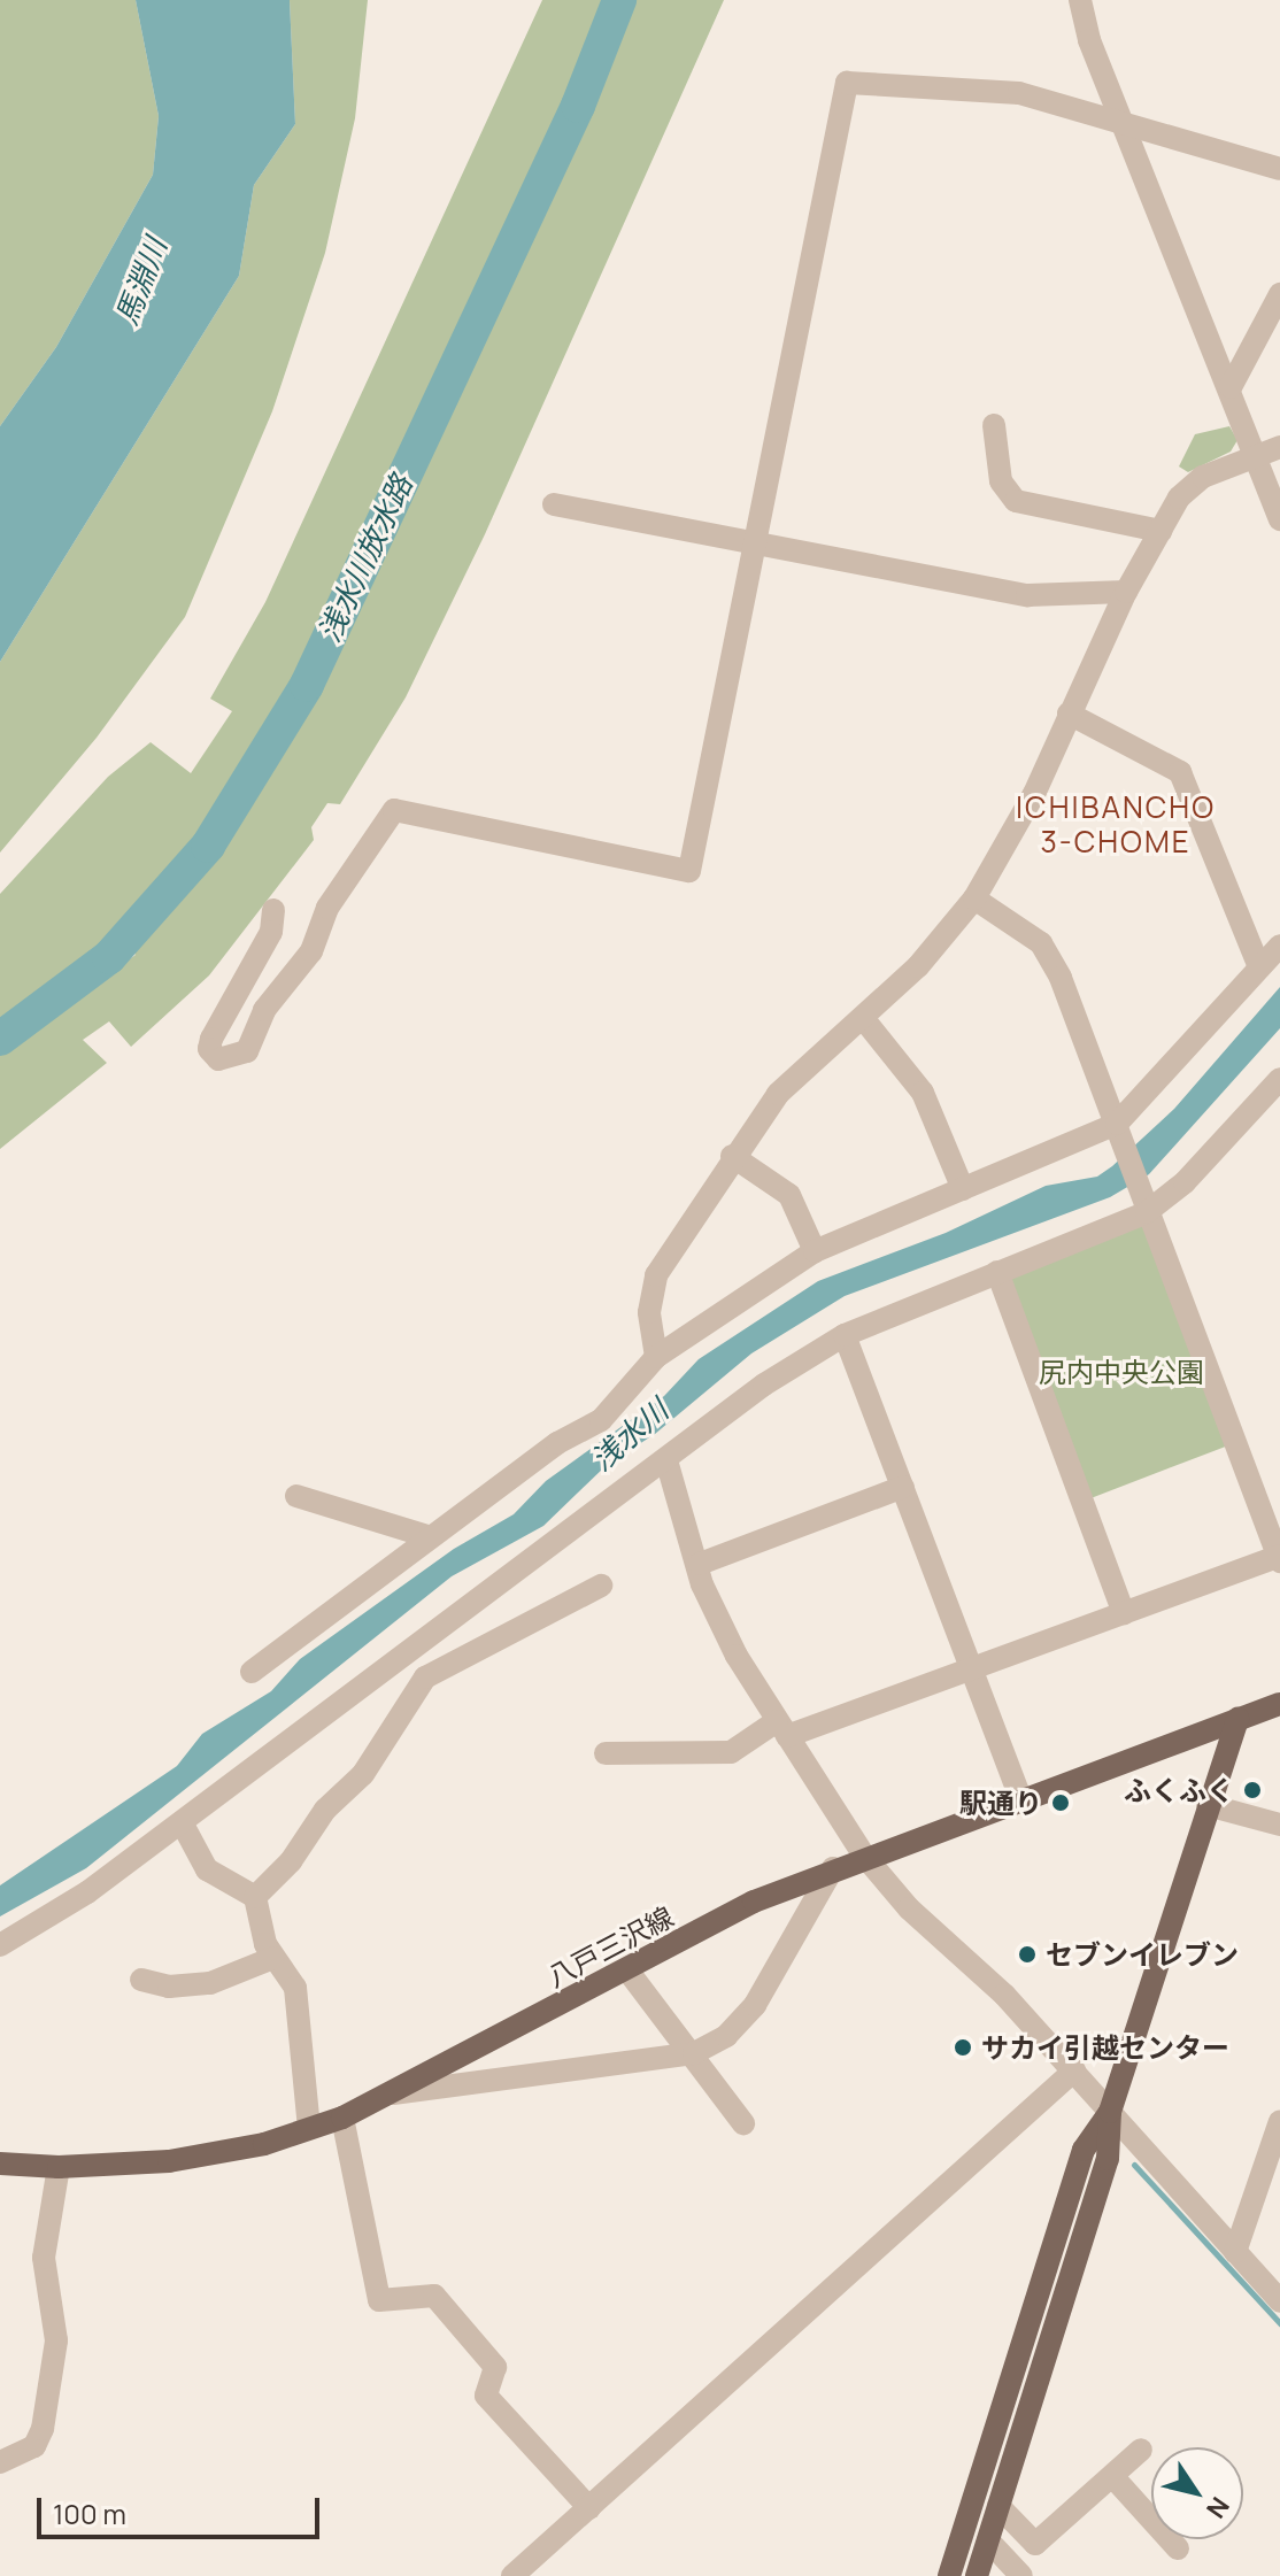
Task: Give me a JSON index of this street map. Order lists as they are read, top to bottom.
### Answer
{
  "streets": {
    "main road": ["八戸三沢線"]
  },
  "districts": ["ICHIBANCHO 3-CHOME"],
  "water": ["馬淵川", "浅水川放水路", "浅水川"],
  "parks": ["尻内中央公園"],
  "places": [
    "ふくふく",
    "駅通り",
    "セブンイレブン",
    "サカイ引越センター"
  ],
  "scale_bar": "100 m",
  "north": "bottom right"
}
